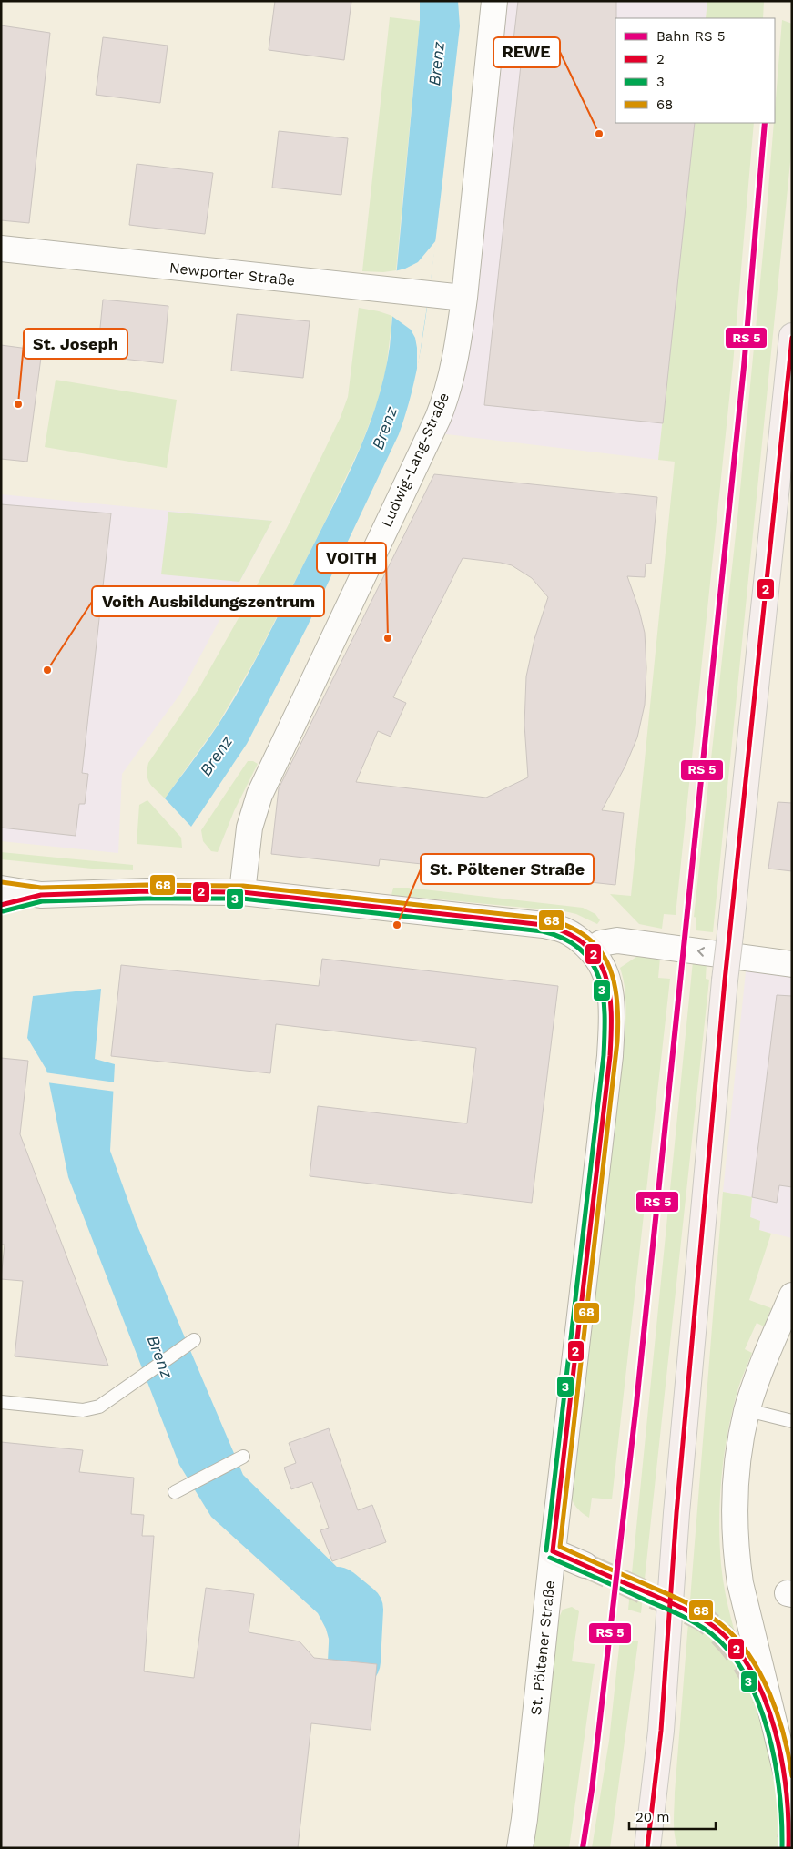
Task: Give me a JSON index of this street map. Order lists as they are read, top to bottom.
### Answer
{
  "streets": {
    "street": ["Newporter Straße", "Ludwig-Lang-Straße", "St. Pöltener Straße"]
  },
  "crossings": [
    ["Newporter Straße", "Ludwig-Lang-Straße"],
    ["Ludwig-Lang-Straße", "St. Pöltener Straße"]
  ],
  "water": ["Brenz"],
  "places": [
    "REWE",
    "St. Joseph",
    "VOITH",
    "Voith Ausbildungszentrum",
    "St. Pöltener Straße"
  ],
  "lines": ["transit line 2", "transit line 68", "transit line 3"],
  "legend": [
    "Bahn RS 5",
    "2",
    "3",
    "68"
  ],
  "scale_bar": "20 m"
}
